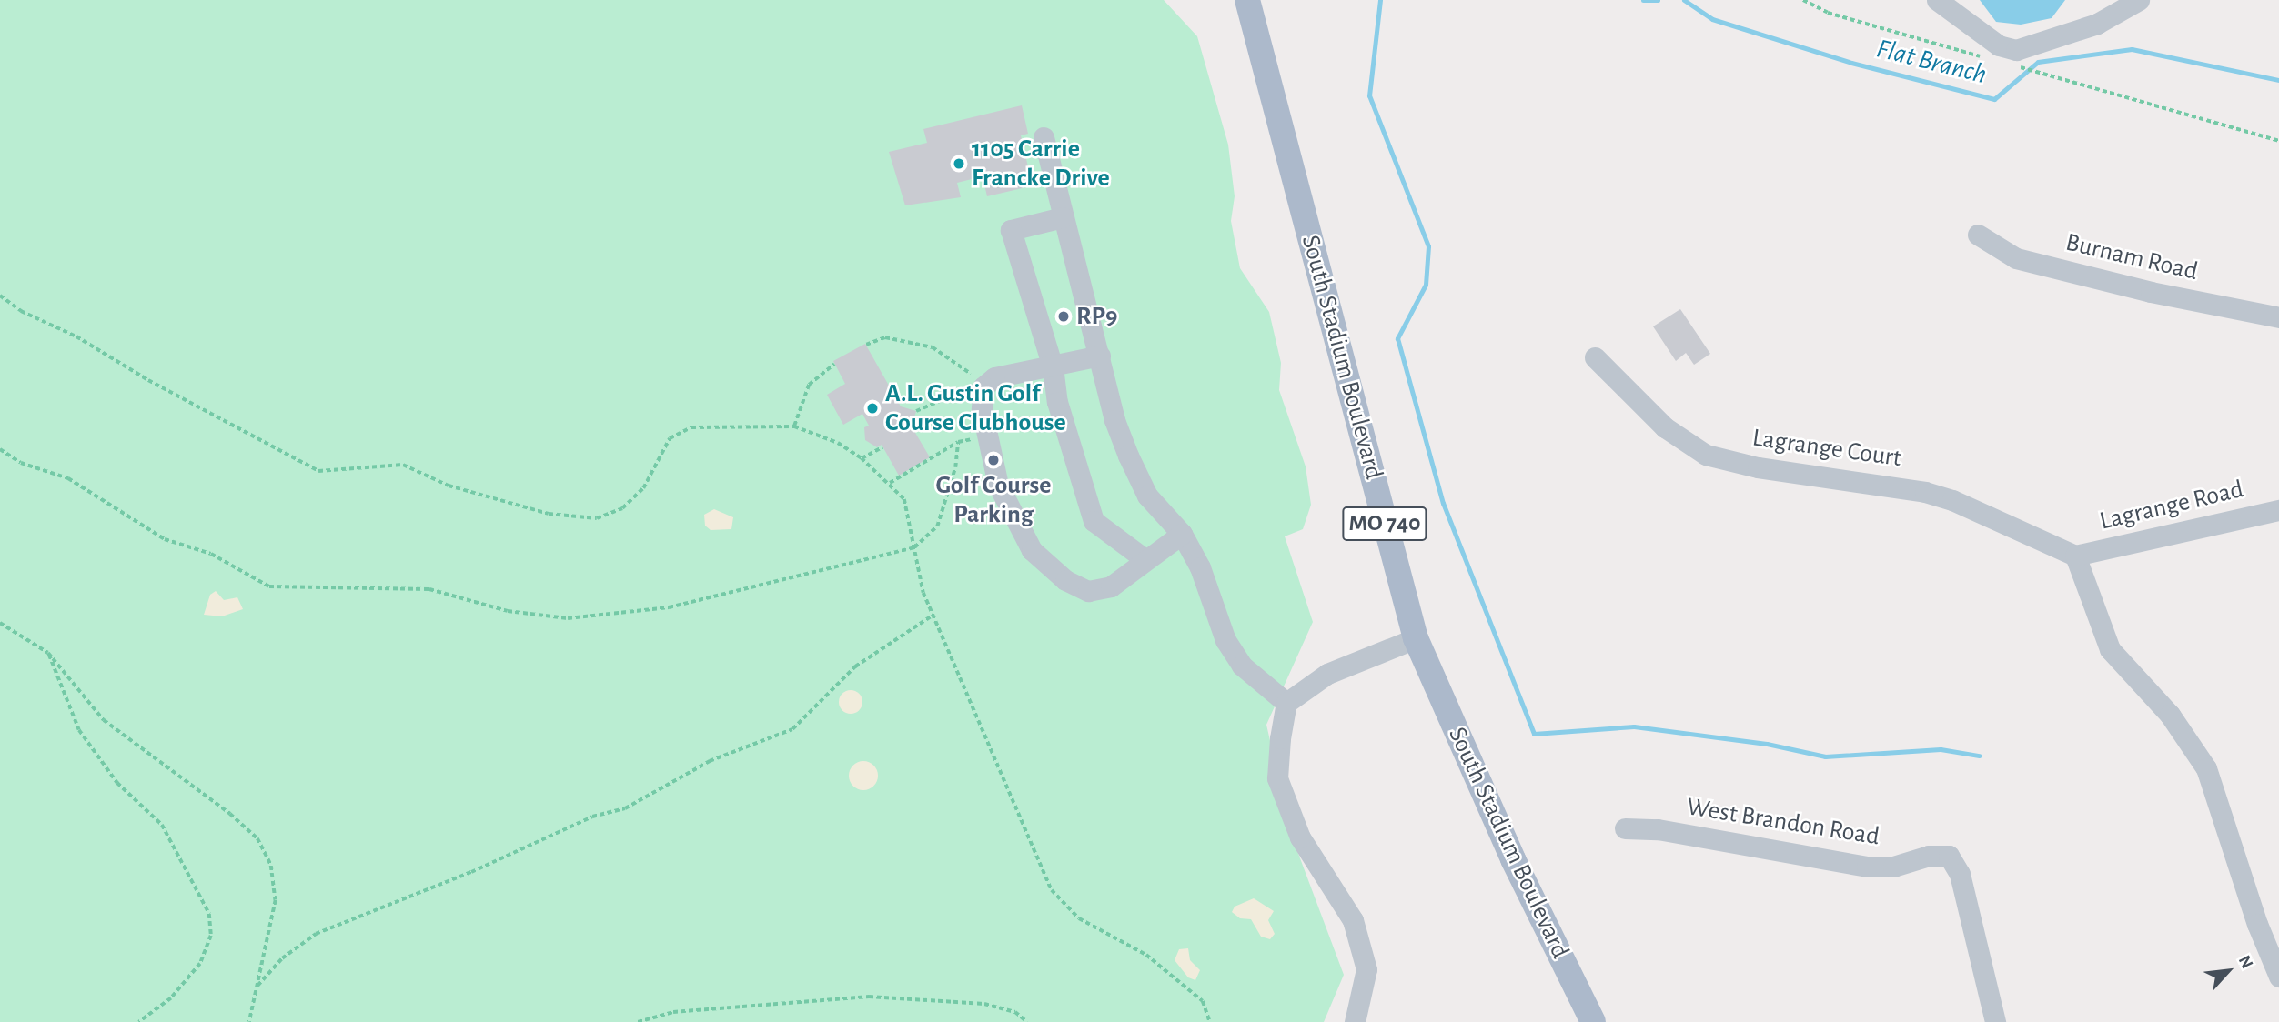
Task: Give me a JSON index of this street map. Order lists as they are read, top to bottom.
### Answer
{
  "streets": {
    "main road": ["South Stadium Boulevard", "MO 740"],
    "street": [
      "Burnam Road",
      "Lagrange Court",
      "Lagrange Road",
      "West Brandon Road"
    ]
  },
  "crossings": [
    ["Lagrange Court", "Lagrange Road"]
  ],
  "water": ["Flat Branch"],
  "places": [
    "1105 Carrie Francke Drive",
    "RP9",
    "A.L. Gustin Golf Course Clubhouse",
    "Golf Course Parking"
  ],
  "north": "top right"
}
